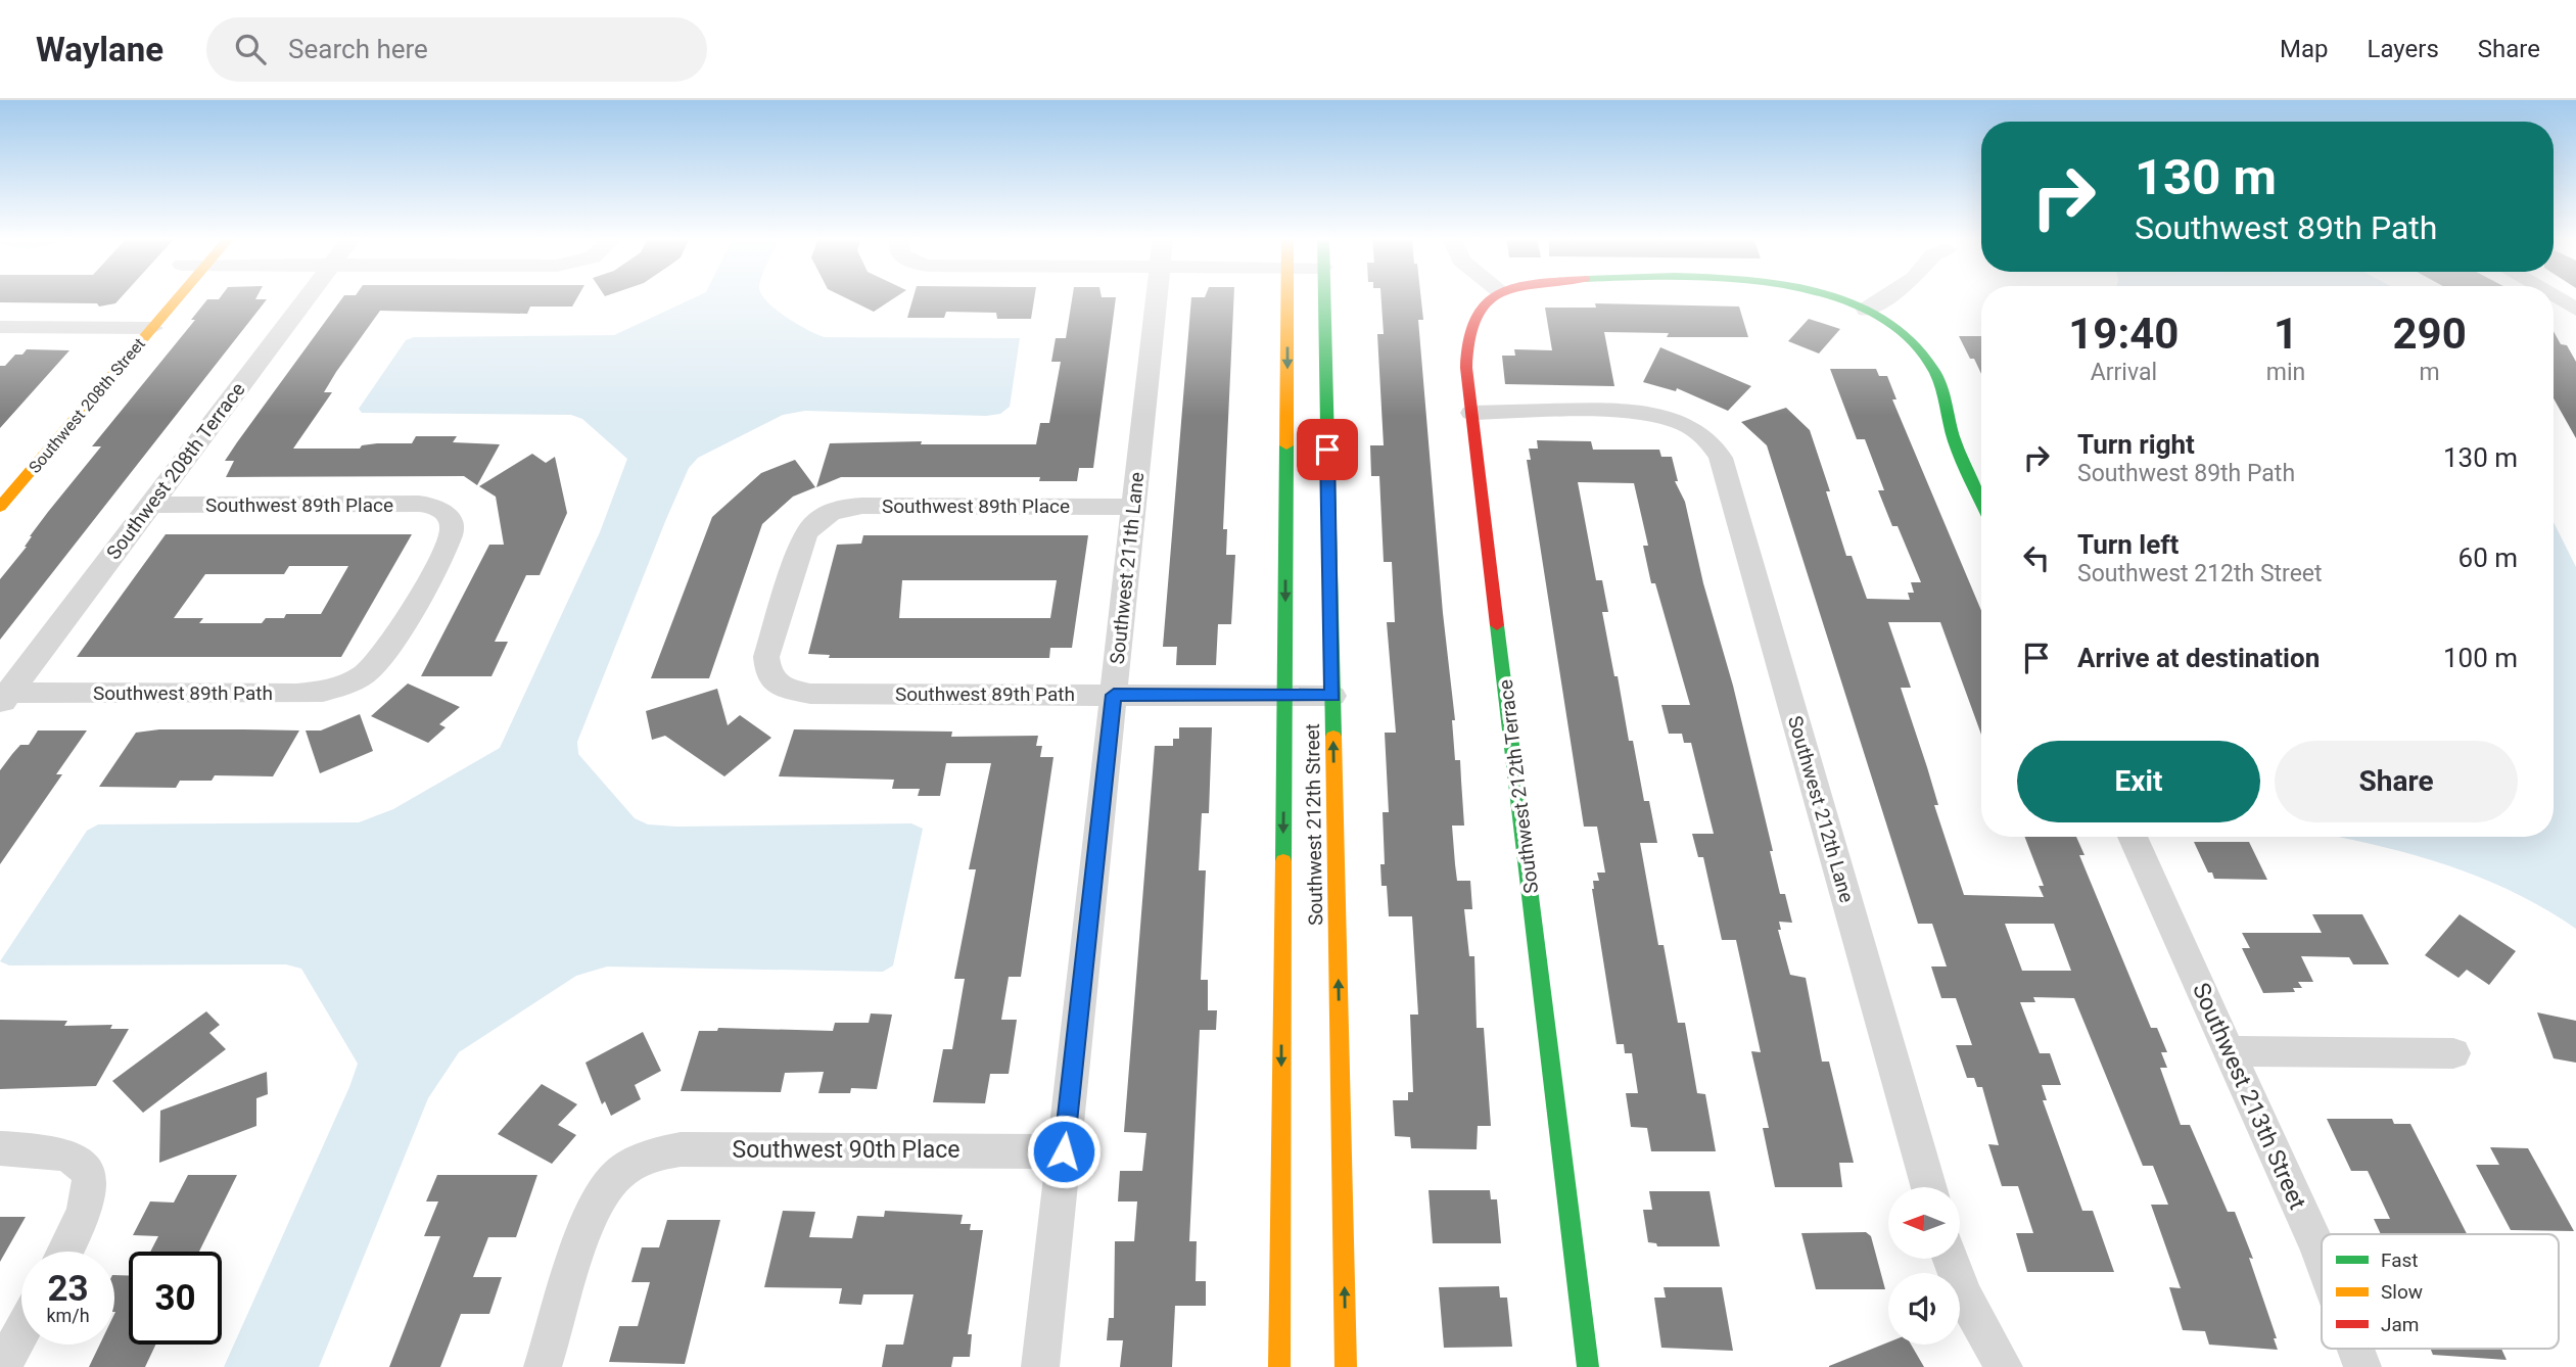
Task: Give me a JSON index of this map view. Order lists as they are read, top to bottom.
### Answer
{
  "streets": {
    "street": [
      "Southwest 208th Street",
      "Southwest 208th Terrace",
      "Southwest 89th Place",
      "Southwest 211th Lane",
      "Southwest 89th Path",
      "Southwest 212th Terrace",
      "Southwest 212th Lane",
      "Southwest 212th Street",
      "Southwest 213th Street",
      "Southwest 90th Place"
    ]
  },
  "crossings": [
    ["Southwest 208th Terrace", "Southwest 89th Place"],
    ["Southwest 208th Terrace", "Southwest 89th Path"],
    ["Southwest 89th Place", "Southwest 211th Lane"],
    ["Southwest 89th Place", "Southwest 89th Path"],
    ["Southwest 211th Lane", "Southwest 89th Path"],
    ["Southwest 211th Lane", "Southwest 90th Place"],
    ["Southwest 89th Path", "Southwest 212th Street"],
    ["Southwest 212th Terrace", "Southwest 212th Lane"]
  ],
  "legend": ["Fast", "Slow", "Jam"],
  "north": "left",
  "page": {
    "header": "Waylane",
    "search": "Search here",
    "nav": ["Map", "Layers", "Share"],
    "turn": ["130 m", "Southwest 89th Path"],
    "eta": [
      "19:40",
      "Arrival",
      "1",
      "min",
      "290",
      "m"
    ],
    "list": [
      {
        "name": "Turn right",
        "note": "Southwest 89th Path",
        "value": "130 m"
      },
      {
        "name": "Turn left",
        "note": "Southwest 212th Street",
        "value": "60 m"
      },
      {
        "name": "Arrive at destination",
        "value": "100 m"
      }
    ],
    "buttons": ["Exit", "Share"],
    "speed": "23 km/h",
    "limit": "30"
  }
}
